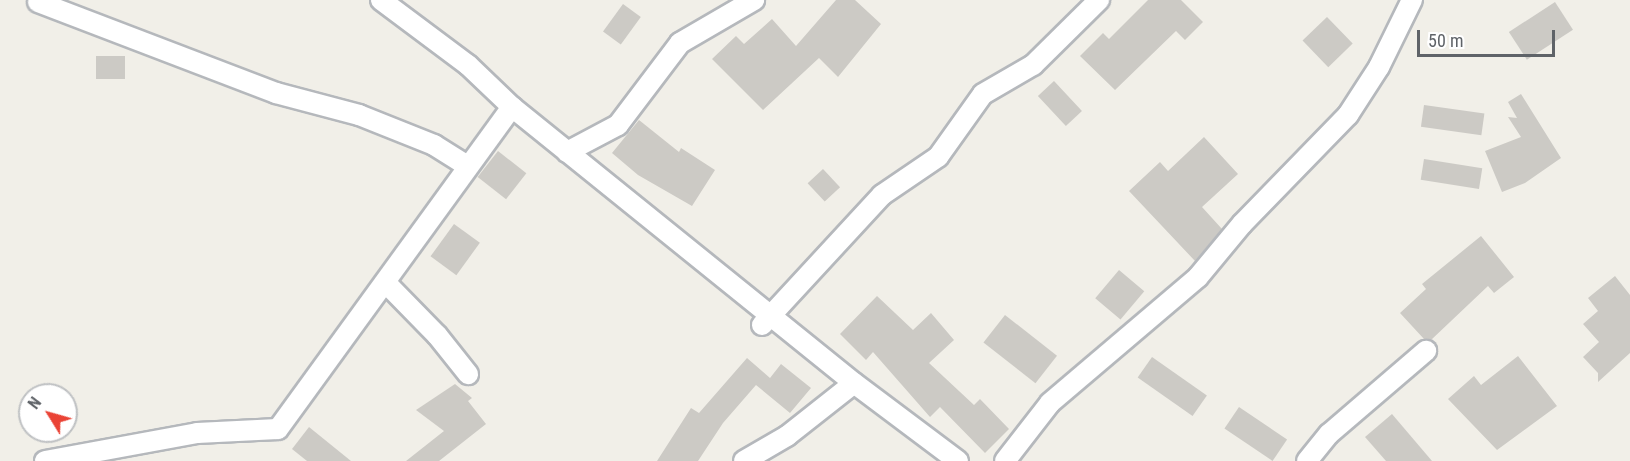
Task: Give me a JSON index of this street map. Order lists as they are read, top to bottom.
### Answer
{
  "scale_bar": "50 m",
  "north": "top left"
}
